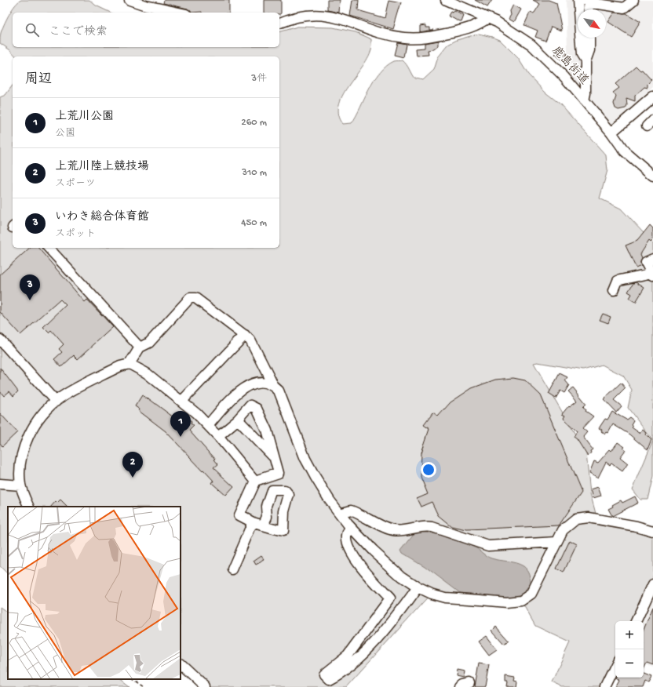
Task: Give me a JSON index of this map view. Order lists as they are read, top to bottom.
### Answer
{
  "streets": {
    "street": ["鹿島街道"]
  },
  "north": "bottom right",
  "page": {
    "search": "ここで検索",
    "heading": ["周辺", "3件"],
    "list": [
      {
        "mark": "1",
        "name": "上荒川公園",
        "note": "公園",
        "value": "260 m"
      },
      {
        "mark": "2",
        "name": "上荒川陸上競技場",
        "note": "スポーツ",
        "value": "310 m"
      },
      {
        "mark": "3",
        "name": "いわき総合体育館",
        "note": "スポット",
        "value": "450 m"
      }
    ],
    "pins": ["3", "1", "2"],
    "map_buttons": ["+", "−"]
  }
}
